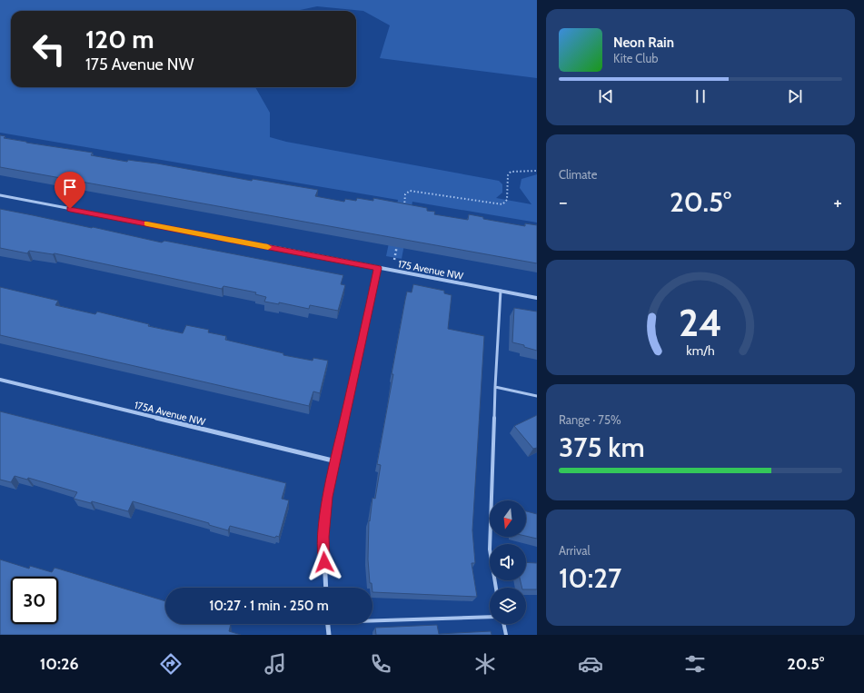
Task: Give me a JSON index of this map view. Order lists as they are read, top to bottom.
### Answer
{
  "streets": {
    "street": ["175 Avenue NW", "175A Avenue NW"]
  },
  "north": "bottom",
  "page": {
    "turn": ["120 m", "175 Avenue NW"],
    "song": ["Neon Rain", "Kite Club"],
    "tile": [
      "Climate",
      ["Range · 75%", "375 km"],
      ["Arrival", "10:27"]
    ],
    "heat": ["−", "20.5°", "+"],
    "limit": "30",
    "trip": "10:27 · 1 min · 250 m",
    "tabs": ["10:26", "20.5°"],
    "gauge": ["24", "km/h"]
  }
}
